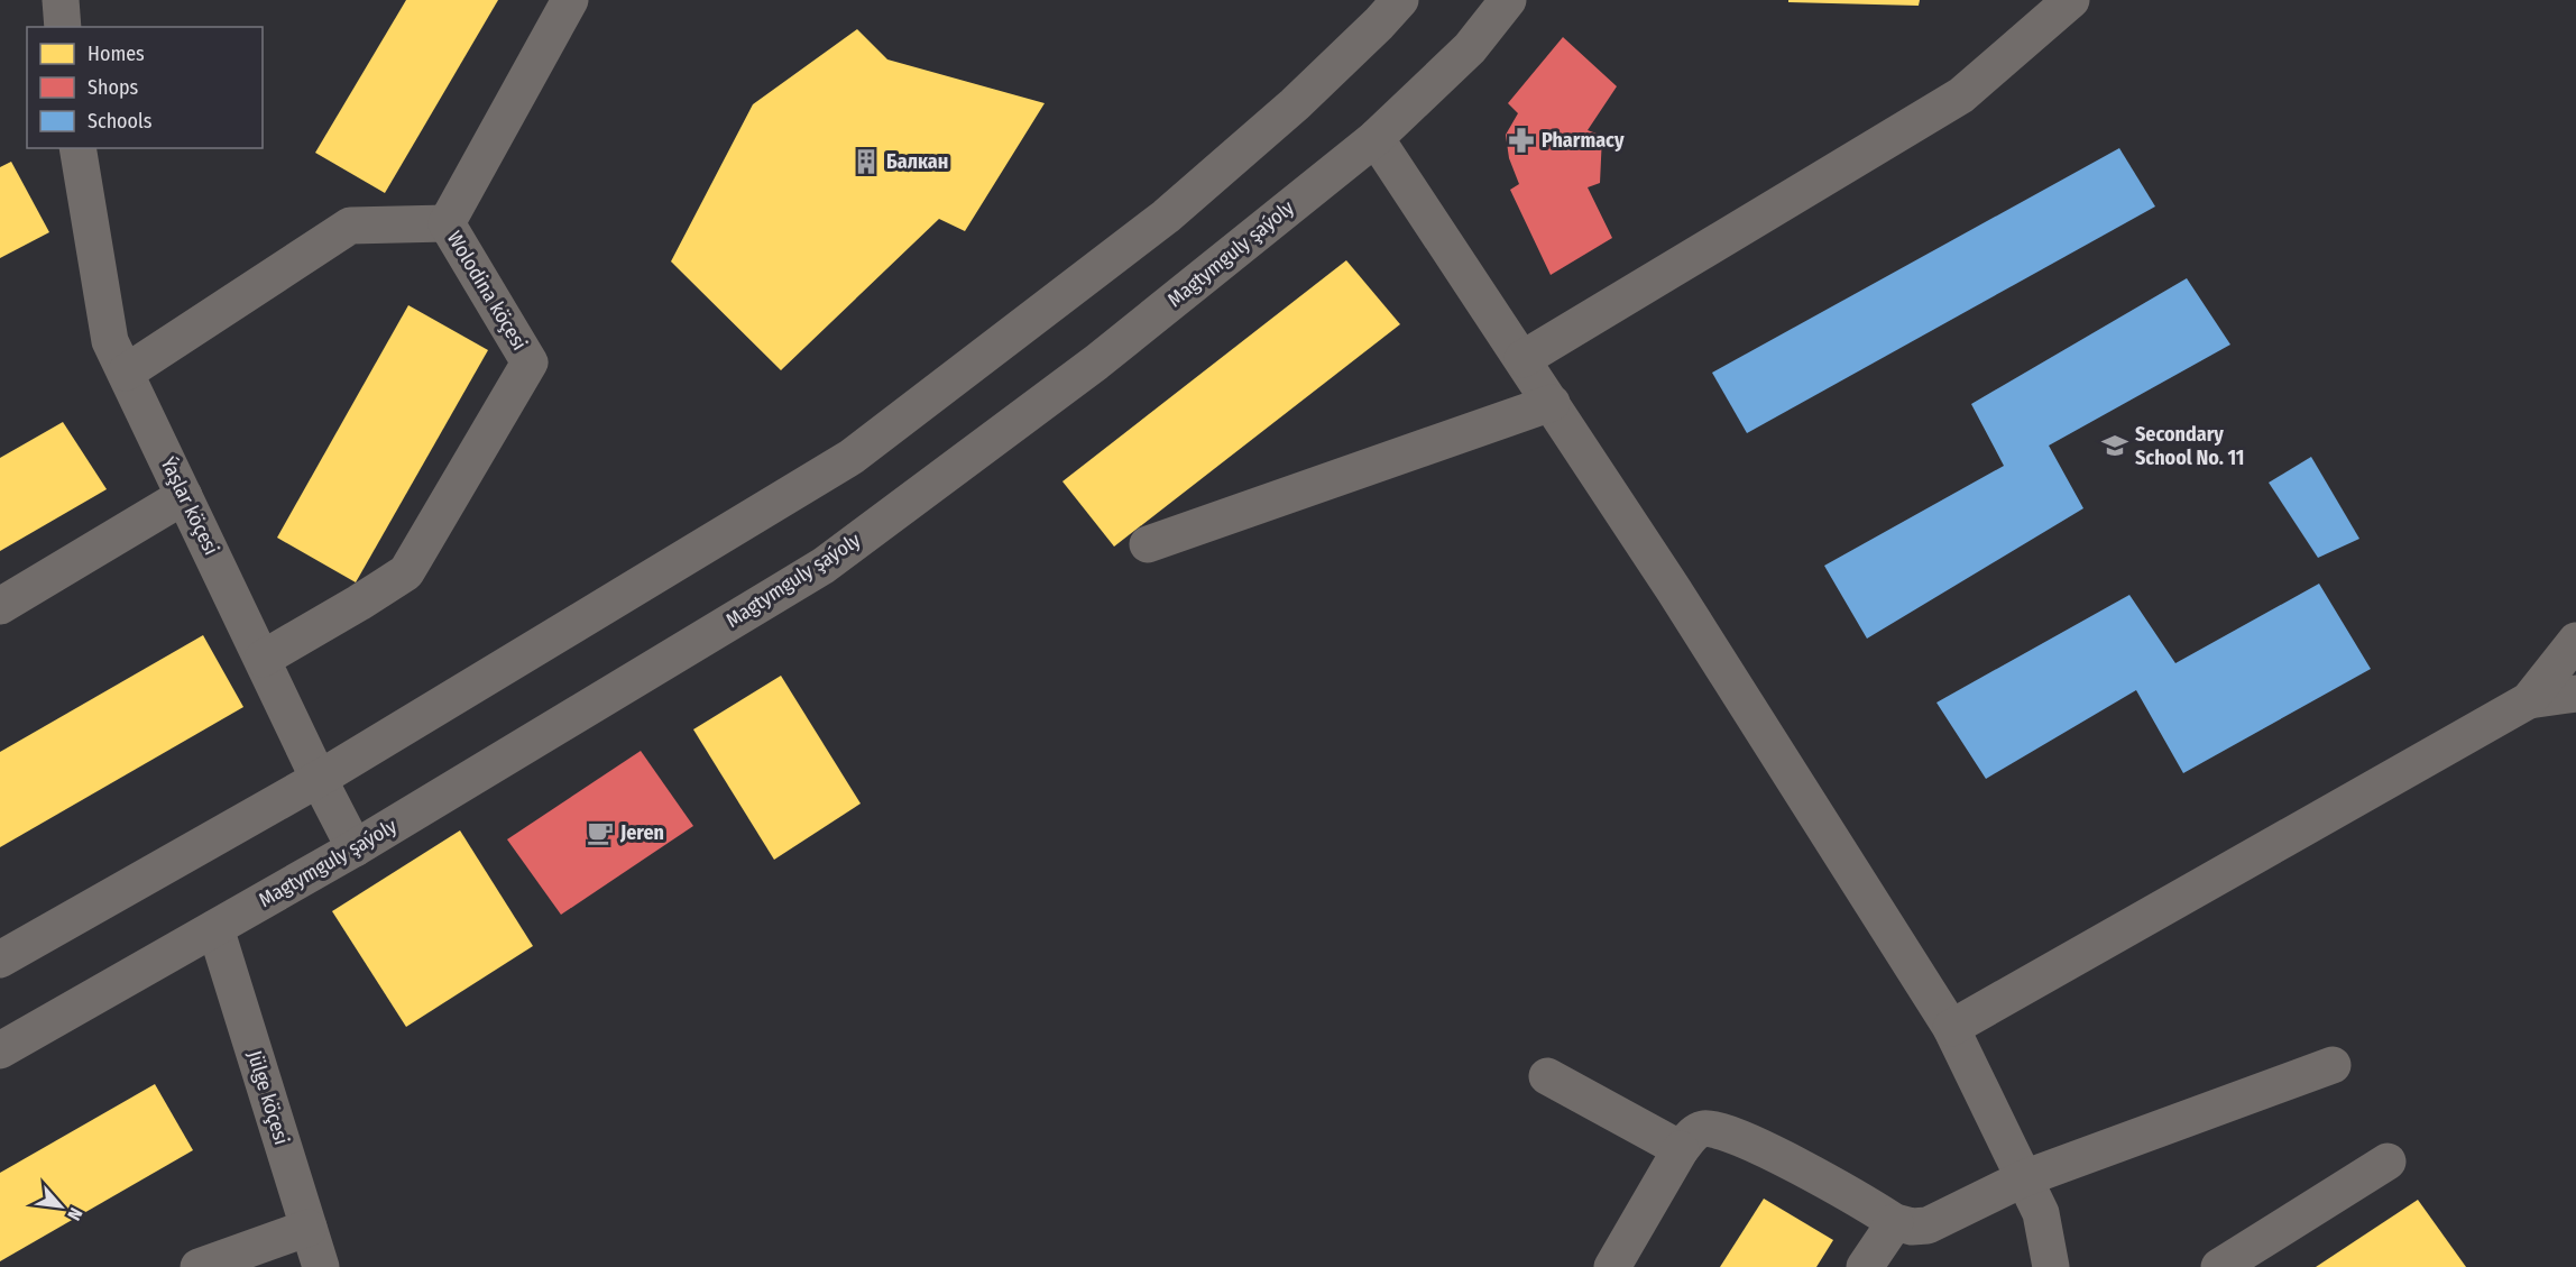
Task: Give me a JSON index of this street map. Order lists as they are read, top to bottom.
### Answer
{
  "streets": {
    "street": [
      "Magtymguly şaýoly",
      "Wolodina köçesi",
      "Ýaşlar köçesi",
      "Jülge köçesi"
    ]
  },
  "crossings": [
    ["Magtymguly şaýoly", "Ýaşlar köçesi"],
    ["Magtymguly şaýoly", "Jülge köçesi"],
    ["Wolodina köçesi", "Ýaşlar köçesi"]
  ],
  "places": {
    "pharmacy": ["Pharmacy"],
    "building": ["Балкан"],
    "school or university": ["Secondary School No. 11"],
    "cafe": ["Jeren"]
  },
  "legend": ["Homes", "Shops", "Schools"],
  "north": "bottom right"
}
